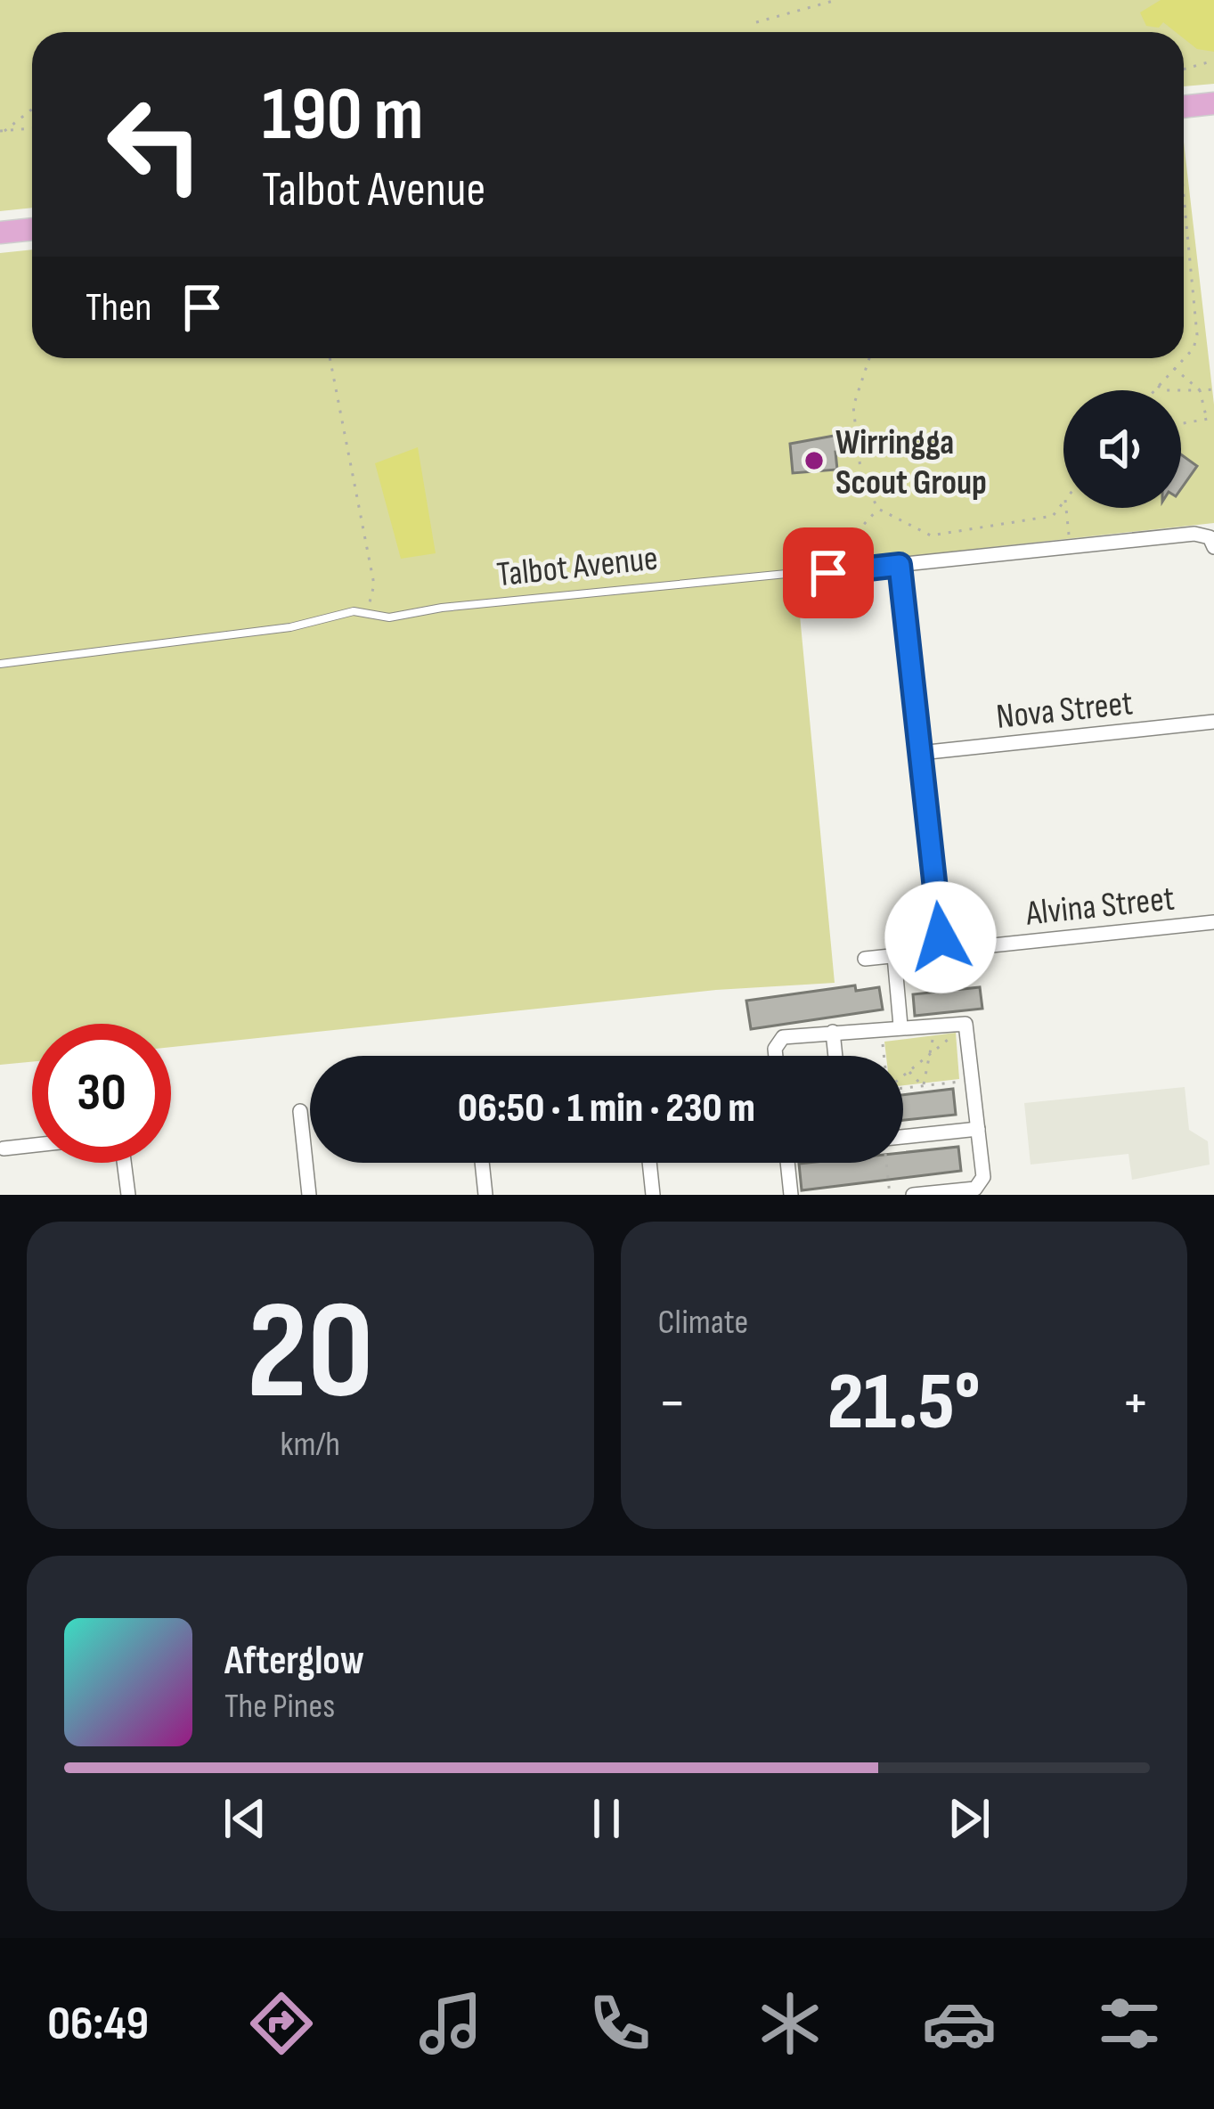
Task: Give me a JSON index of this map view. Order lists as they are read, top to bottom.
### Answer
{
  "streets": {
    "street": ["Talbot Avenue", "Nova Street", "Alvina Street"]
  },
  "places": ["Wirringga Scout Group"],
  "page": {
    "turn": ["190 m", "Talbot Avenue"],
    "then": "Then",
    "limit": "30",
    "trip": "06:50 · 1 min · 230 m",
    "tile": [
      ["20", "km/h"],
      "Climate"
    ],
    "heat": ["−", "21.5°", "+"],
    "song": ["Afterglow", "The Pines"],
    "tabs": "06:49"
  }
}
